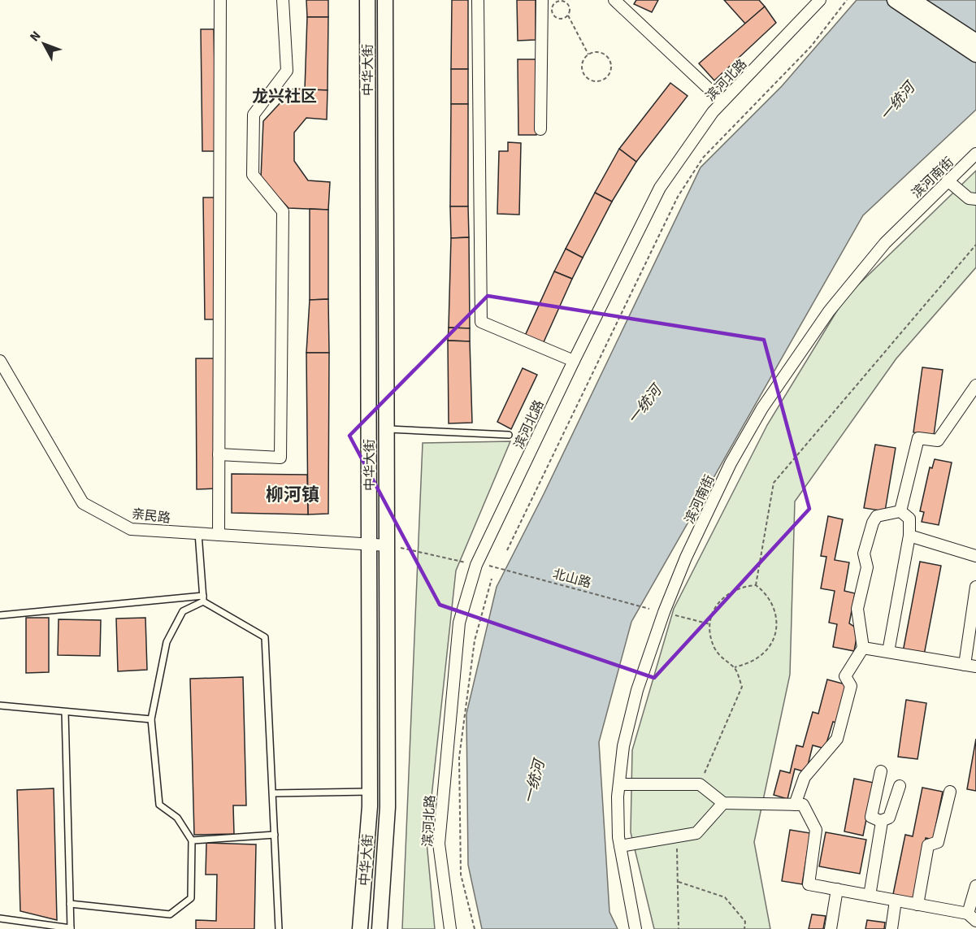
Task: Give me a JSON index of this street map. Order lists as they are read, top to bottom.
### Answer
{
  "streets": {
    "main road": ["中华大街"],
    "street": ["滨河北路", "滨河南街", "亲民路"],
    "path": ["北山路"]
  },
  "crossings": [
    ["中华大街", "亲民路"],
    ["中华大街", "北山路"],
    ["滨河北路", "北山路"],
    ["亲民路", "北山路"]
  ],
  "districts": ["龙兴社区", "柳河镇"],
  "water": ["一统河"],
  "north": "top left"
}
